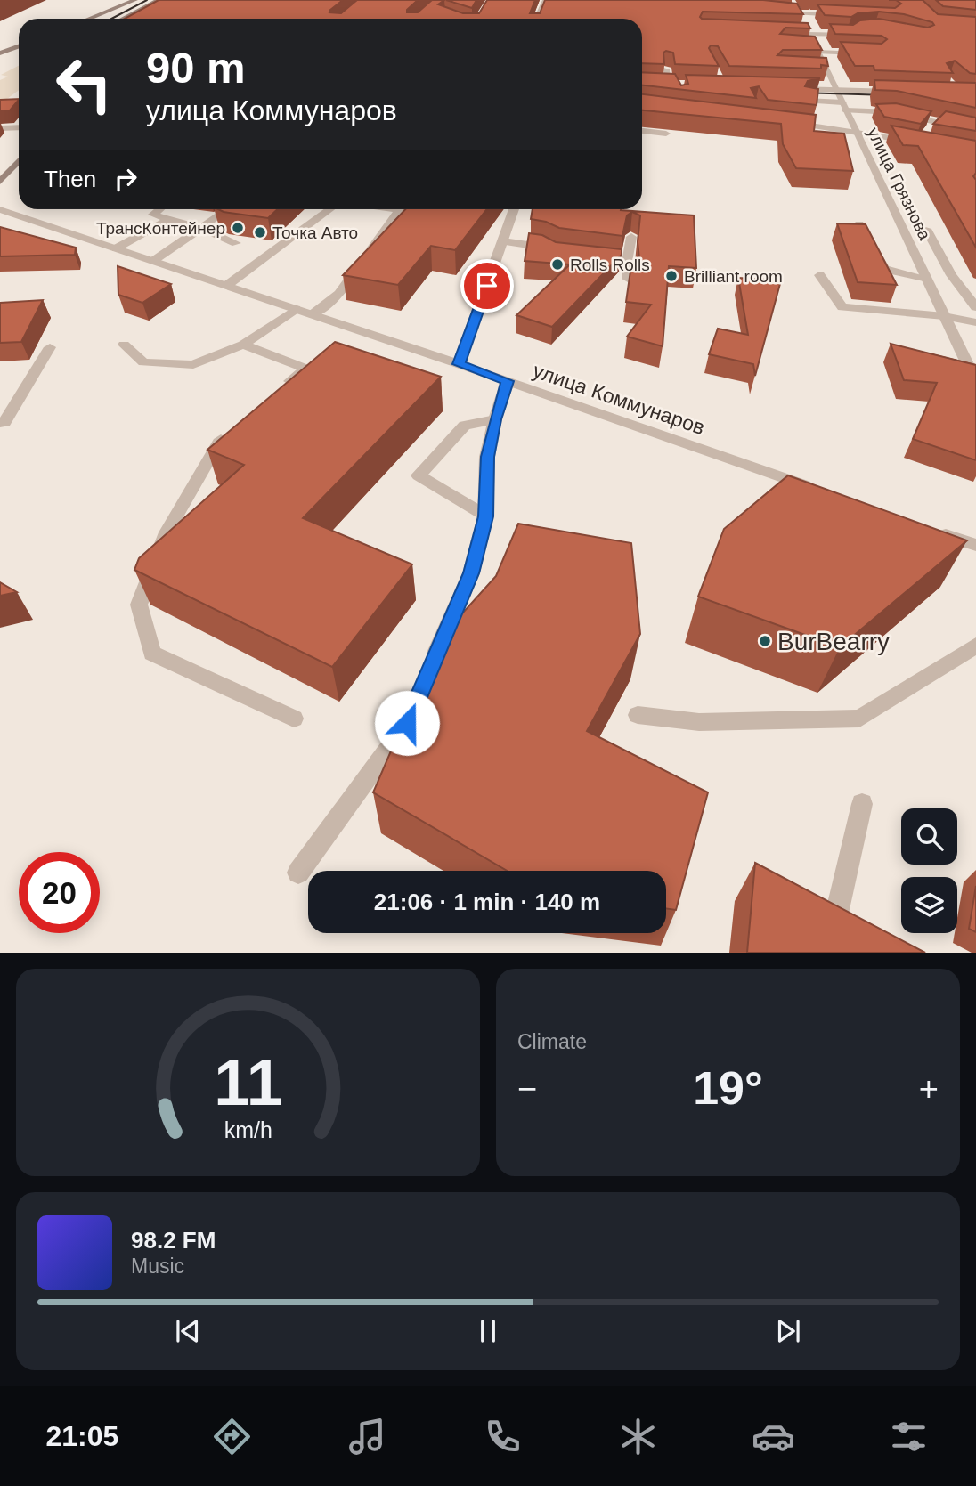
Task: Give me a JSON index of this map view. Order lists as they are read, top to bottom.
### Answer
{
  "streets": {
    "street": ["улица Грязнова", "улица Коммунаров"]
  },
  "places": [
    "ТрансКонтейнер",
    "Точка Авто",
    "Rolls Rolls",
    "Brilliant room",
    "BurBearry"
  ],
  "page": {
    "turn": ["90 m", "улица Коммунаров"],
    "then": "Then",
    "limit": "20",
    "trip": "21:06 · 1 min · 140 m",
    "tile": "Climate",
    "heat": ["−", "19°", "+"],
    "song": ["98.2 FM", "Music"],
    "tabs": "21:05",
    "gauge": ["11", "km/h"]
  }
}
